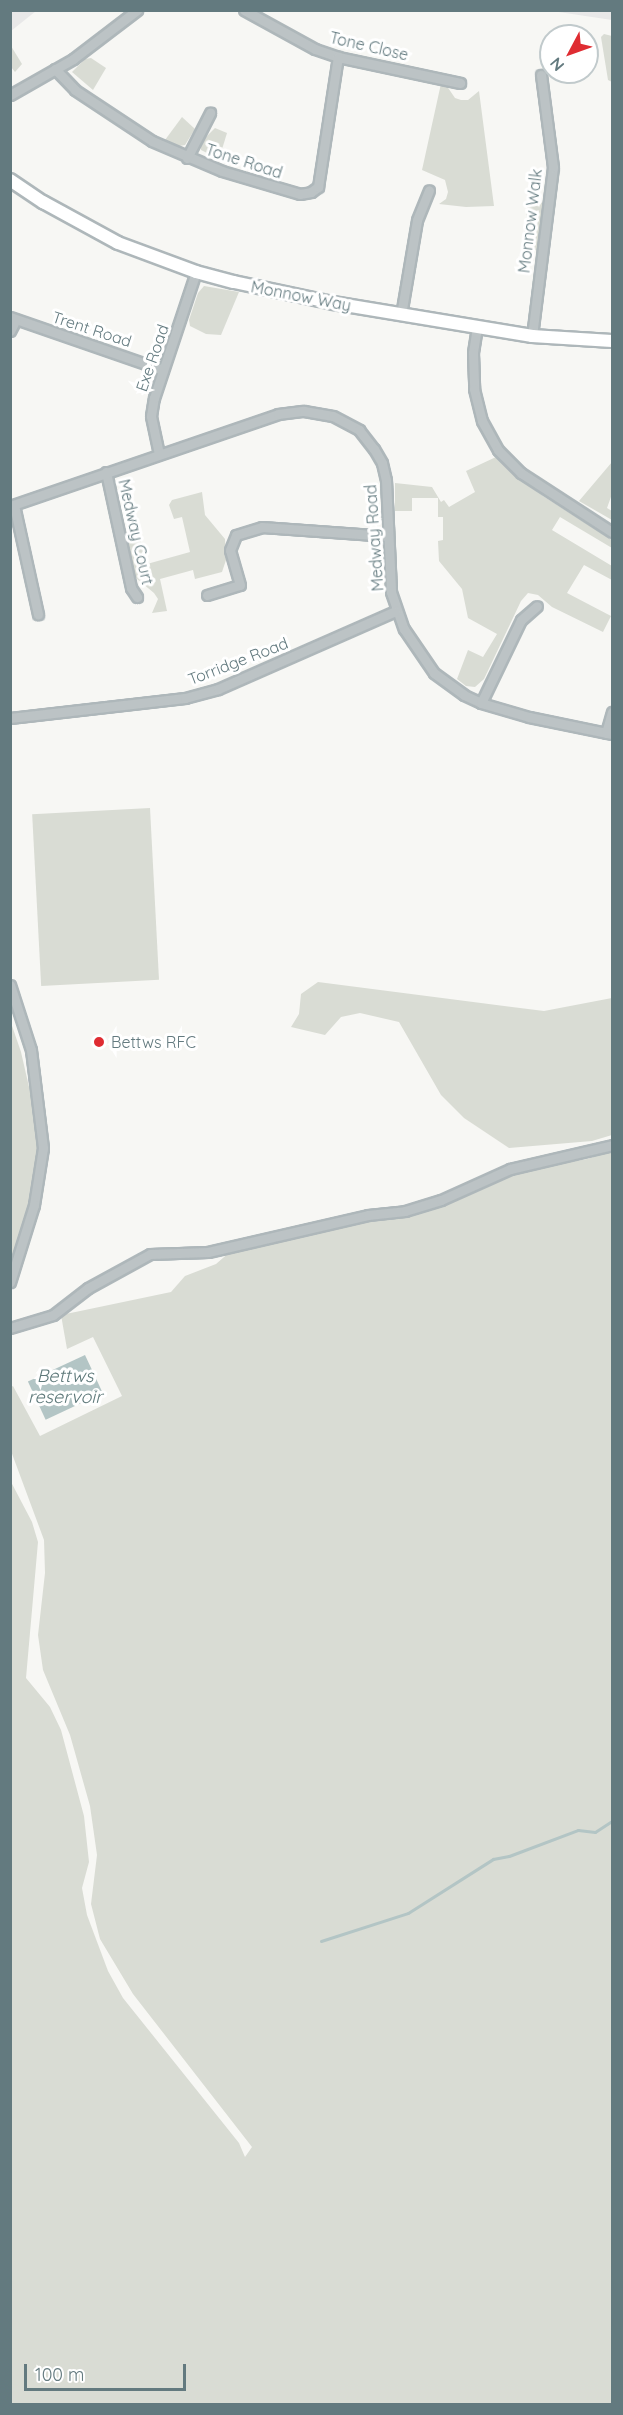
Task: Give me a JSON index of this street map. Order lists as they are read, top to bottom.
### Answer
{
  "streets": {
    "street": [
      "Tone Close",
      "Tone Road",
      "Monnow Walk",
      "Monnow Way",
      "Trent Road",
      "Exe Road",
      "Medway Court",
      "Medway Road",
      "Torridge Road"
    ]
  },
  "crossings": [
    ["Tone Close", "Tone Road"],
    ["Monnow Walk", "Monnow Way"],
    ["Monnow Way", "Exe Road"],
    ["Trent Road", "Exe Road"],
    ["Exe Road", "Medway Road"],
    ["Medway Court", "Medway Road"],
    ["Medway Road", "Torridge Road"]
  ],
  "water": ["Bettws reservoir"],
  "places": ["Bettws RFC"],
  "scale_bar": "100 m",
  "north": "bottom left"
}
